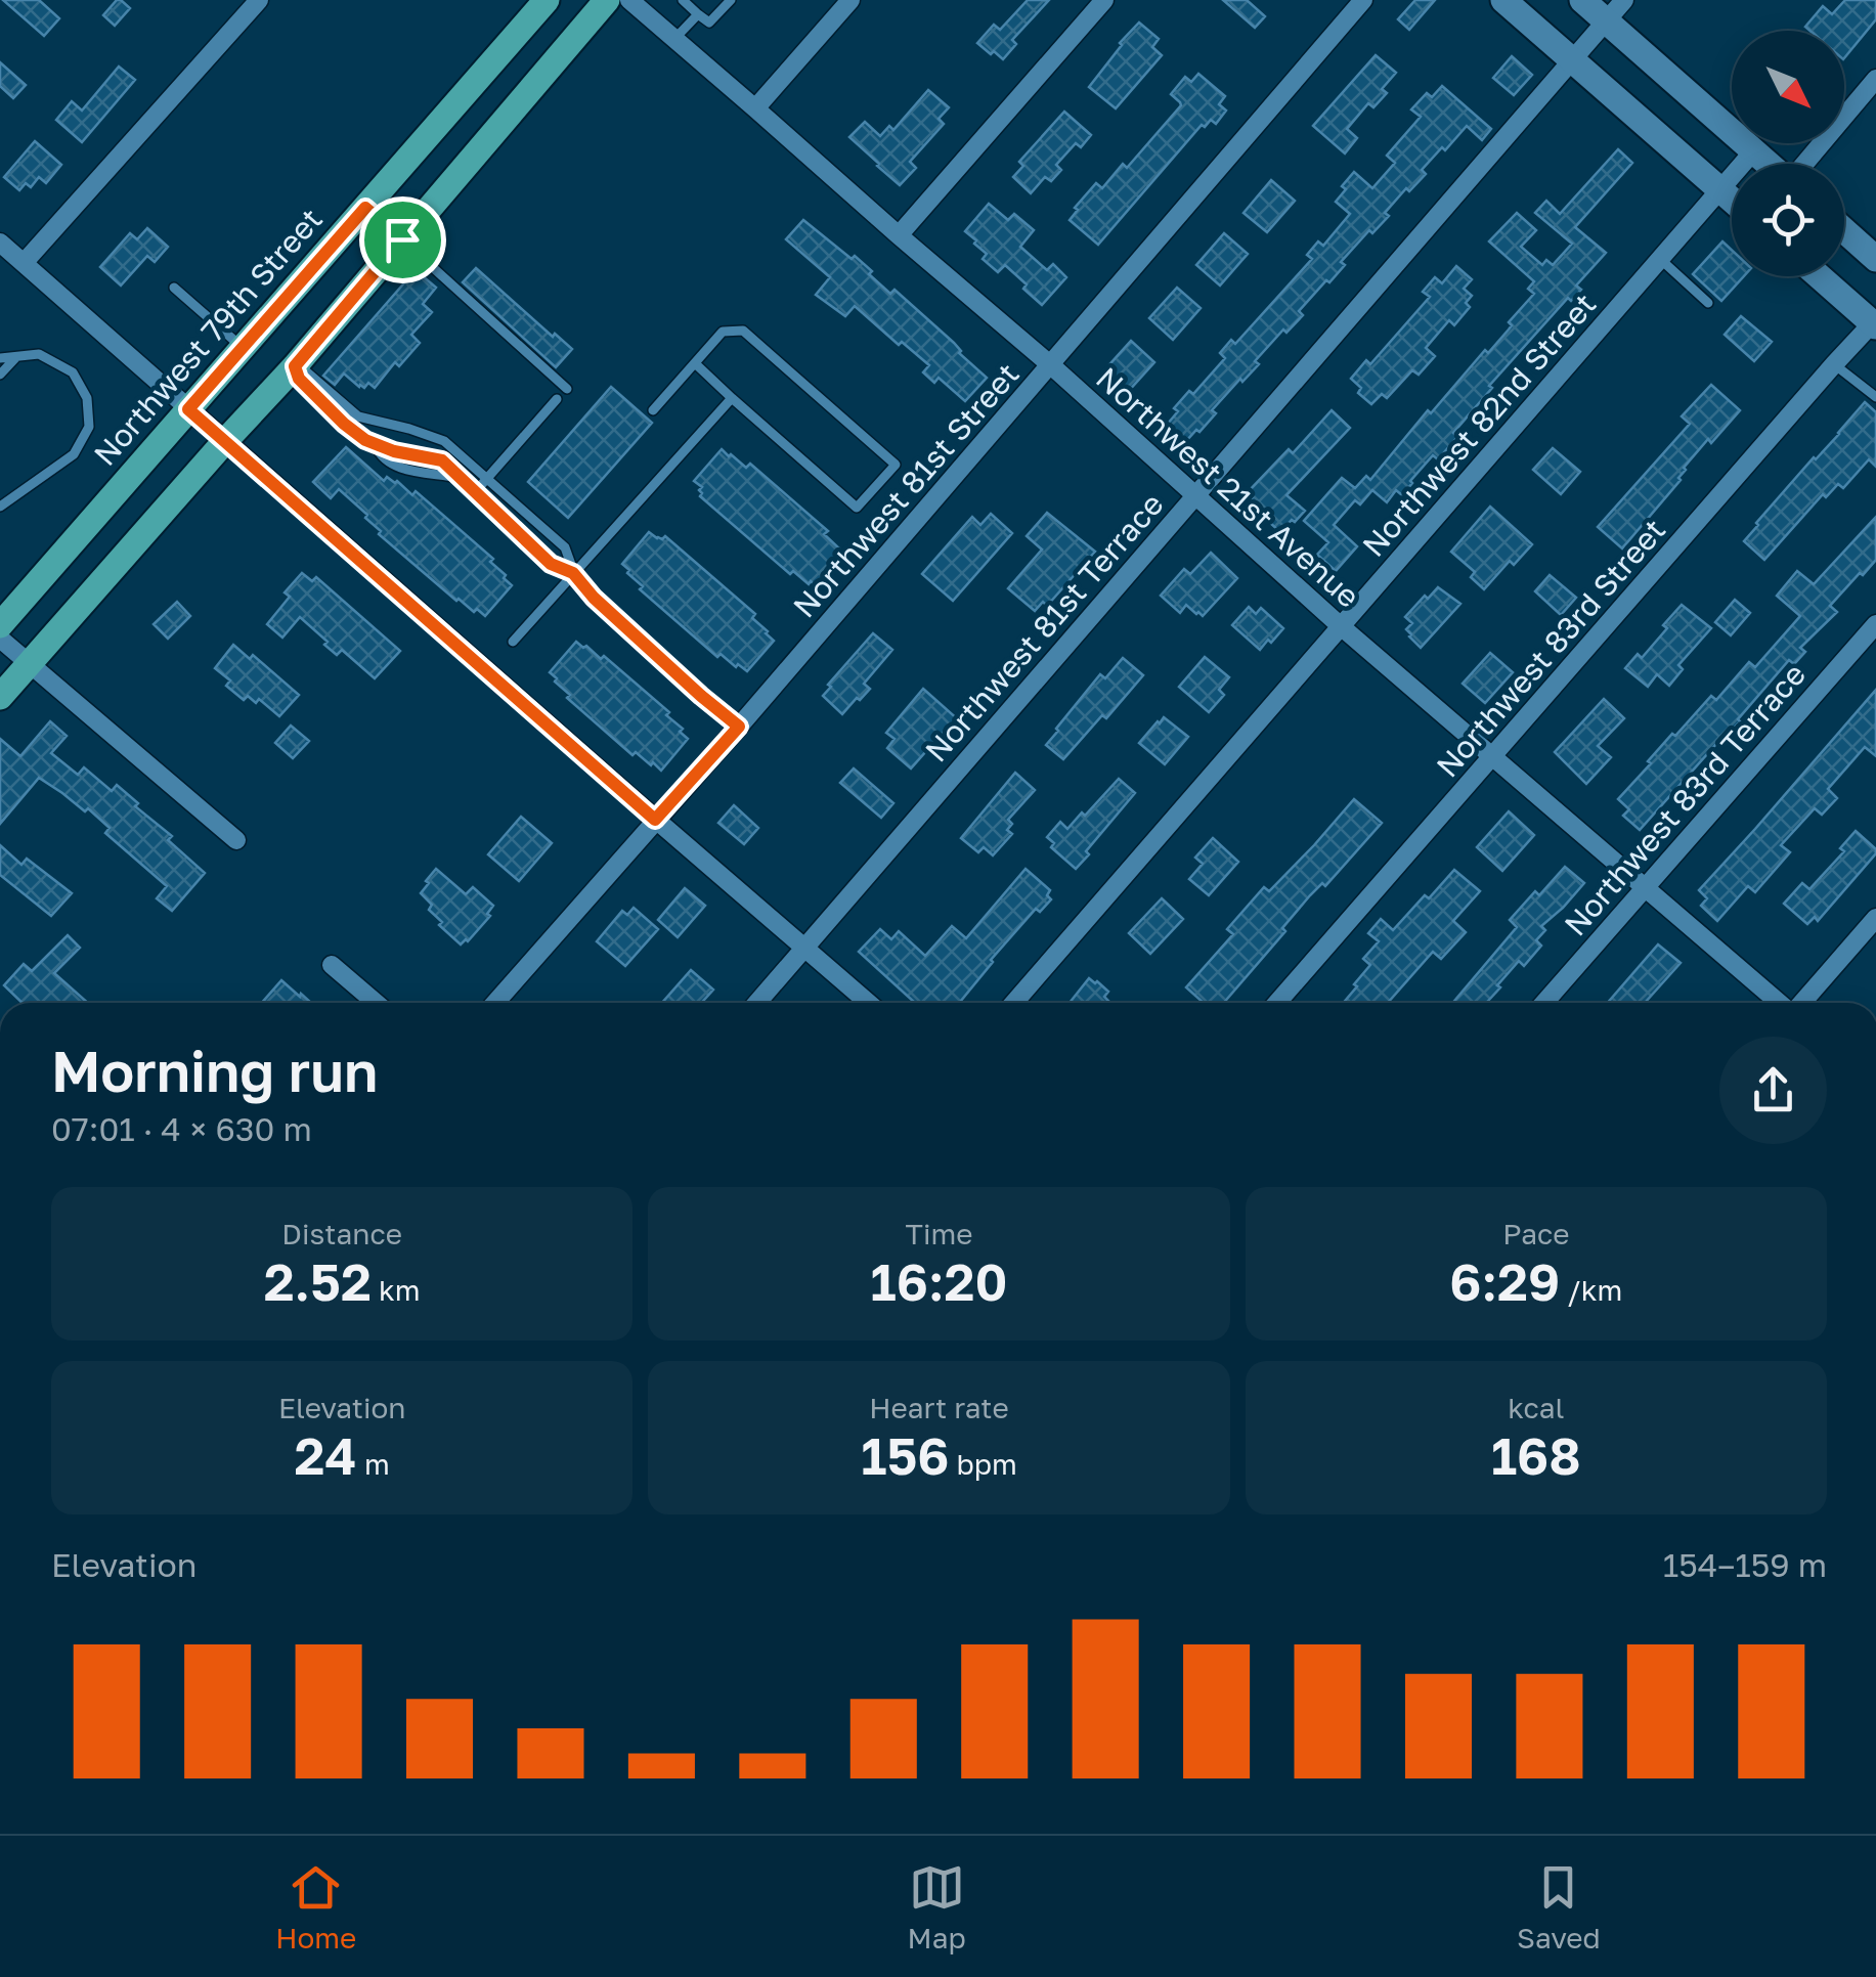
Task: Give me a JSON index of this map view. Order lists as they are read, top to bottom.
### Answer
{
  "streets": {
    "main road": ["Northwest 79th Street"],
    "street": [
      "Northwest 82nd Street",
      "Northwest 21st Avenue",
      "Northwest 81st Street",
      "Northwest 81st Terrace",
      "Northwest 83rd Street",
      "Northwest 83rd Terrace"
    ]
  },
  "crossings": [
    ["Northwest 82nd Street", "Northwest 21st Avenue"],
    ["Northwest 21st Avenue", "Northwest 81st Street"],
    ["Northwest 21st Avenue", "Northwest 81st Terrace"],
    ["Northwest 21st Avenue", "Northwest 83rd Street"],
    ["Northwest 21st Avenue", "Northwest 83rd Terrace"]
  ],
  "north": "bottom right",
  "page": {
    "heading": ["Morning run", "07:01 · 4 × 630 m"],
    "stats": [
      ["Distance", "2.52 km"],
      ["Time", "16:20"],
      ["Pace", "6:29 /km"],
      ["Elevation", "24 m"],
      ["Heart rate", "156 bpm"],
      ["kcal", "168"]
    ],
    "chart": ["Elevation", "154–159 m"],
    "tabs": ["Home", "Map", "Saved"]
  }
}
